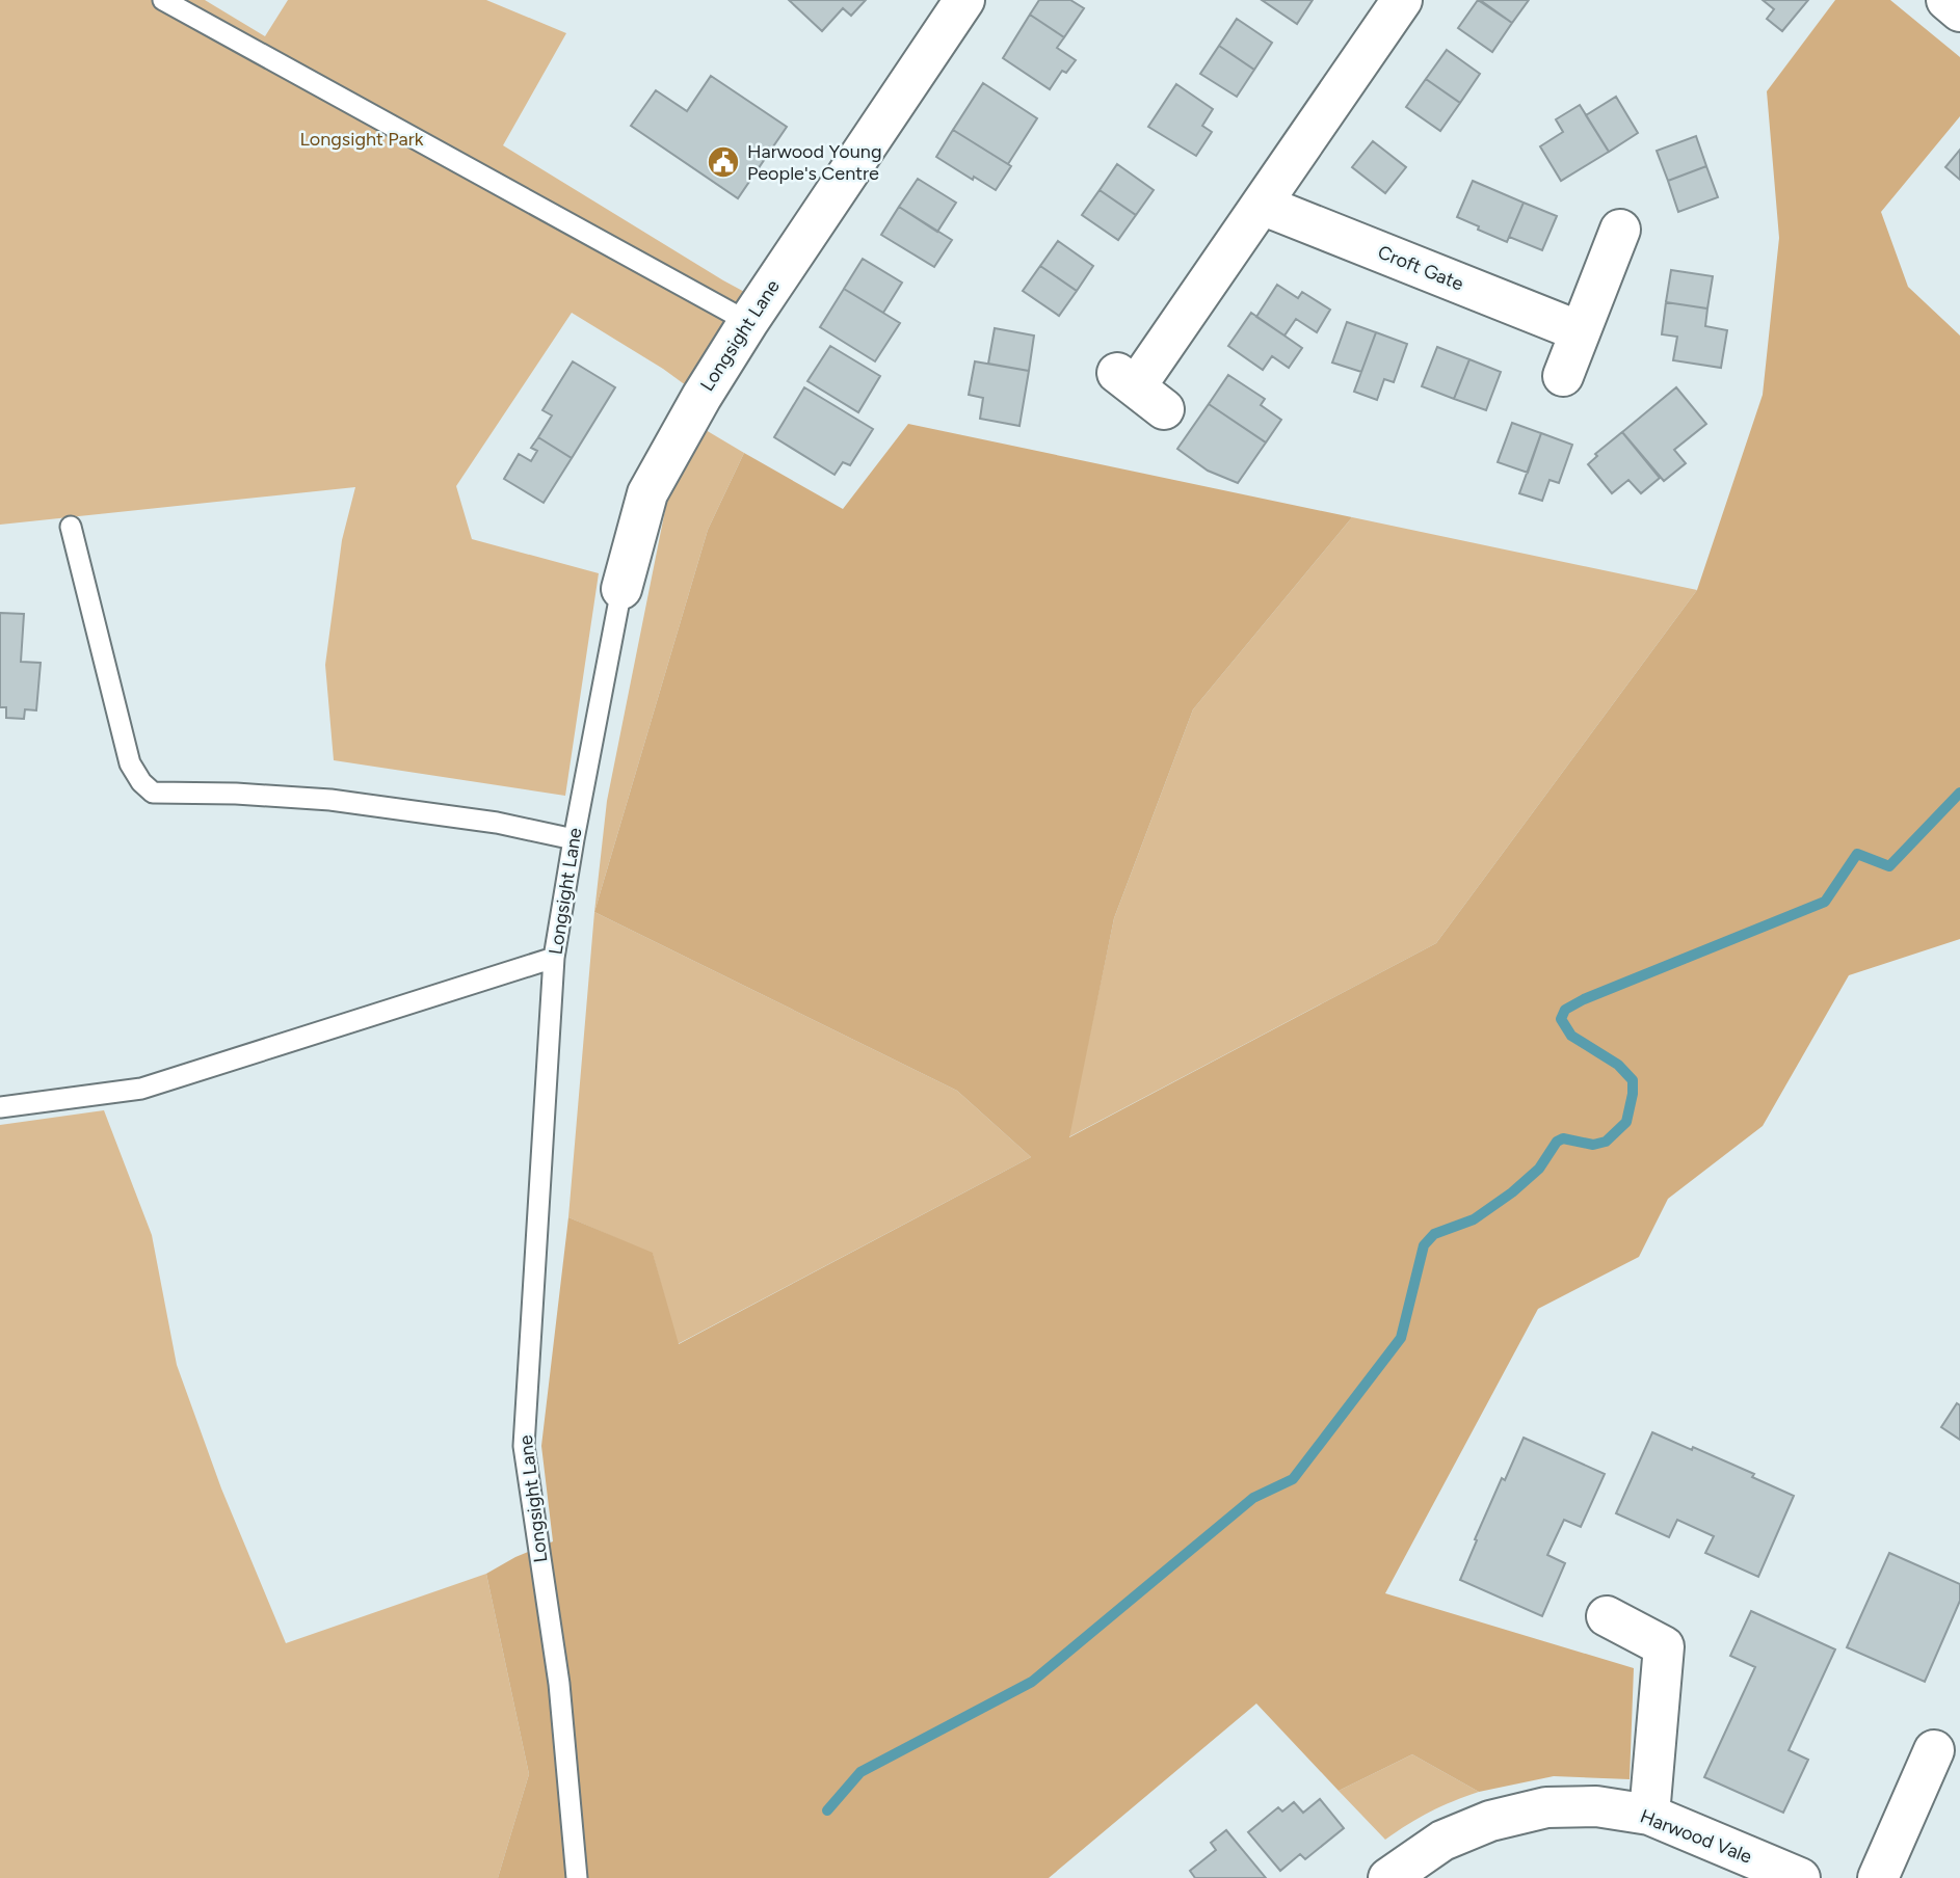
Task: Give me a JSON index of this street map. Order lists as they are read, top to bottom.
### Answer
{
  "streets": {
    "street": ["Croft Gate", "Longsight Lane", "Harwood Vale"]
  },
  "parks": ["Longsight Park"],
  "places": {
    "public building": ["Harwood Young People's Centre"]
  }
}
